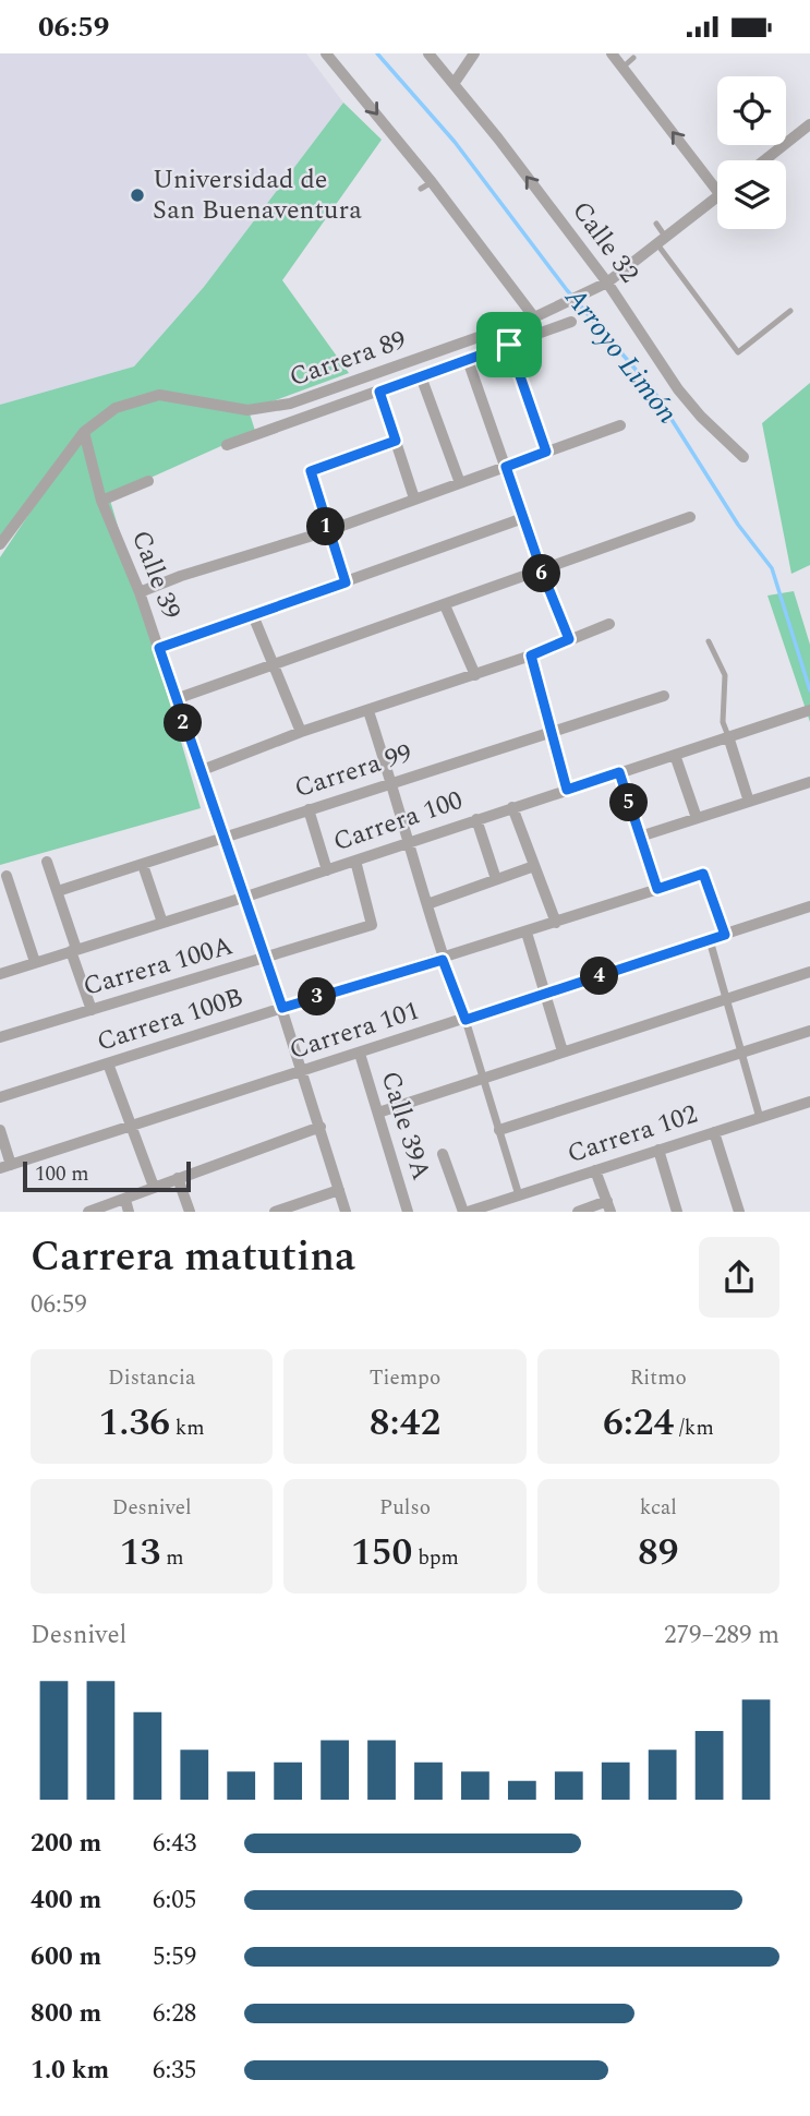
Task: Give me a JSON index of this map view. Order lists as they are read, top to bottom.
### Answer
{
  "streets": {
    "street": [
      "Calle 32",
      "Carrera 89",
      "Calle 39",
      "Carrera 99",
      "Carrera 100",
      "Carrera 100A",
      "Carrera 100B",
      "Carrera 101",
      "Calle 39A",
      "Carrera 102"
    ]
  },
  "crossings": [
    ["Calle 32", "Carrera 89"],
    ["Carrera 89", "Calle 39"],
    ["Calle 39", "Carrera 99"],
    ["Calle 39", "Carrera 100"],
    ["Calle 39", "Carrera 100A"],
    ["Calle 39", "Carrera 100B"],
    ["Calle 39", "Carrera 101"],
    ["Carrera 100", "Carrera 100A"],
    ["Carrera 100B", "Carrera 101"],
    ["Carrera 101", "Calle 39A"]
  ],
  "water": ["Arroyo Limón"],
  "places": ["Universidad de San Buenaventura"],
  "scale_bar": "100 m",
  "page": {
    "status": "06:59",
    "pins": [
      "1",
      "6",
      "2",
      "5",
      "4",
      "3"
    ],
    "scale": "100 m",
    "heading": ["Carrera matutina", "06:59"],
    "stats": [
      ["Distancia", "1.36 km"],
      ["Tiempo", "8:42"],
      ["Ritmo", "6:24 /km"],
      ["Desnivel", "13 m"],
      ["Pulso", "150 bpm"],
      ["kcal", "89"]
    ],
    "chart": ["Desnivel", "279–289 m"],
    "list": [
      {
        "name": "200 m",
        "note": "6:43"
      },
      {
        "name": "400 m",
        "note": "6:05"
      },
      {
        "name": "600 m",
        "note": "5:59"
      },
      {
        "name": "800 m",
        "note": "6:28"
      },
      {
        "name": "1.0 km",
        "note": "6:35"
      }
    ]
  }
}
